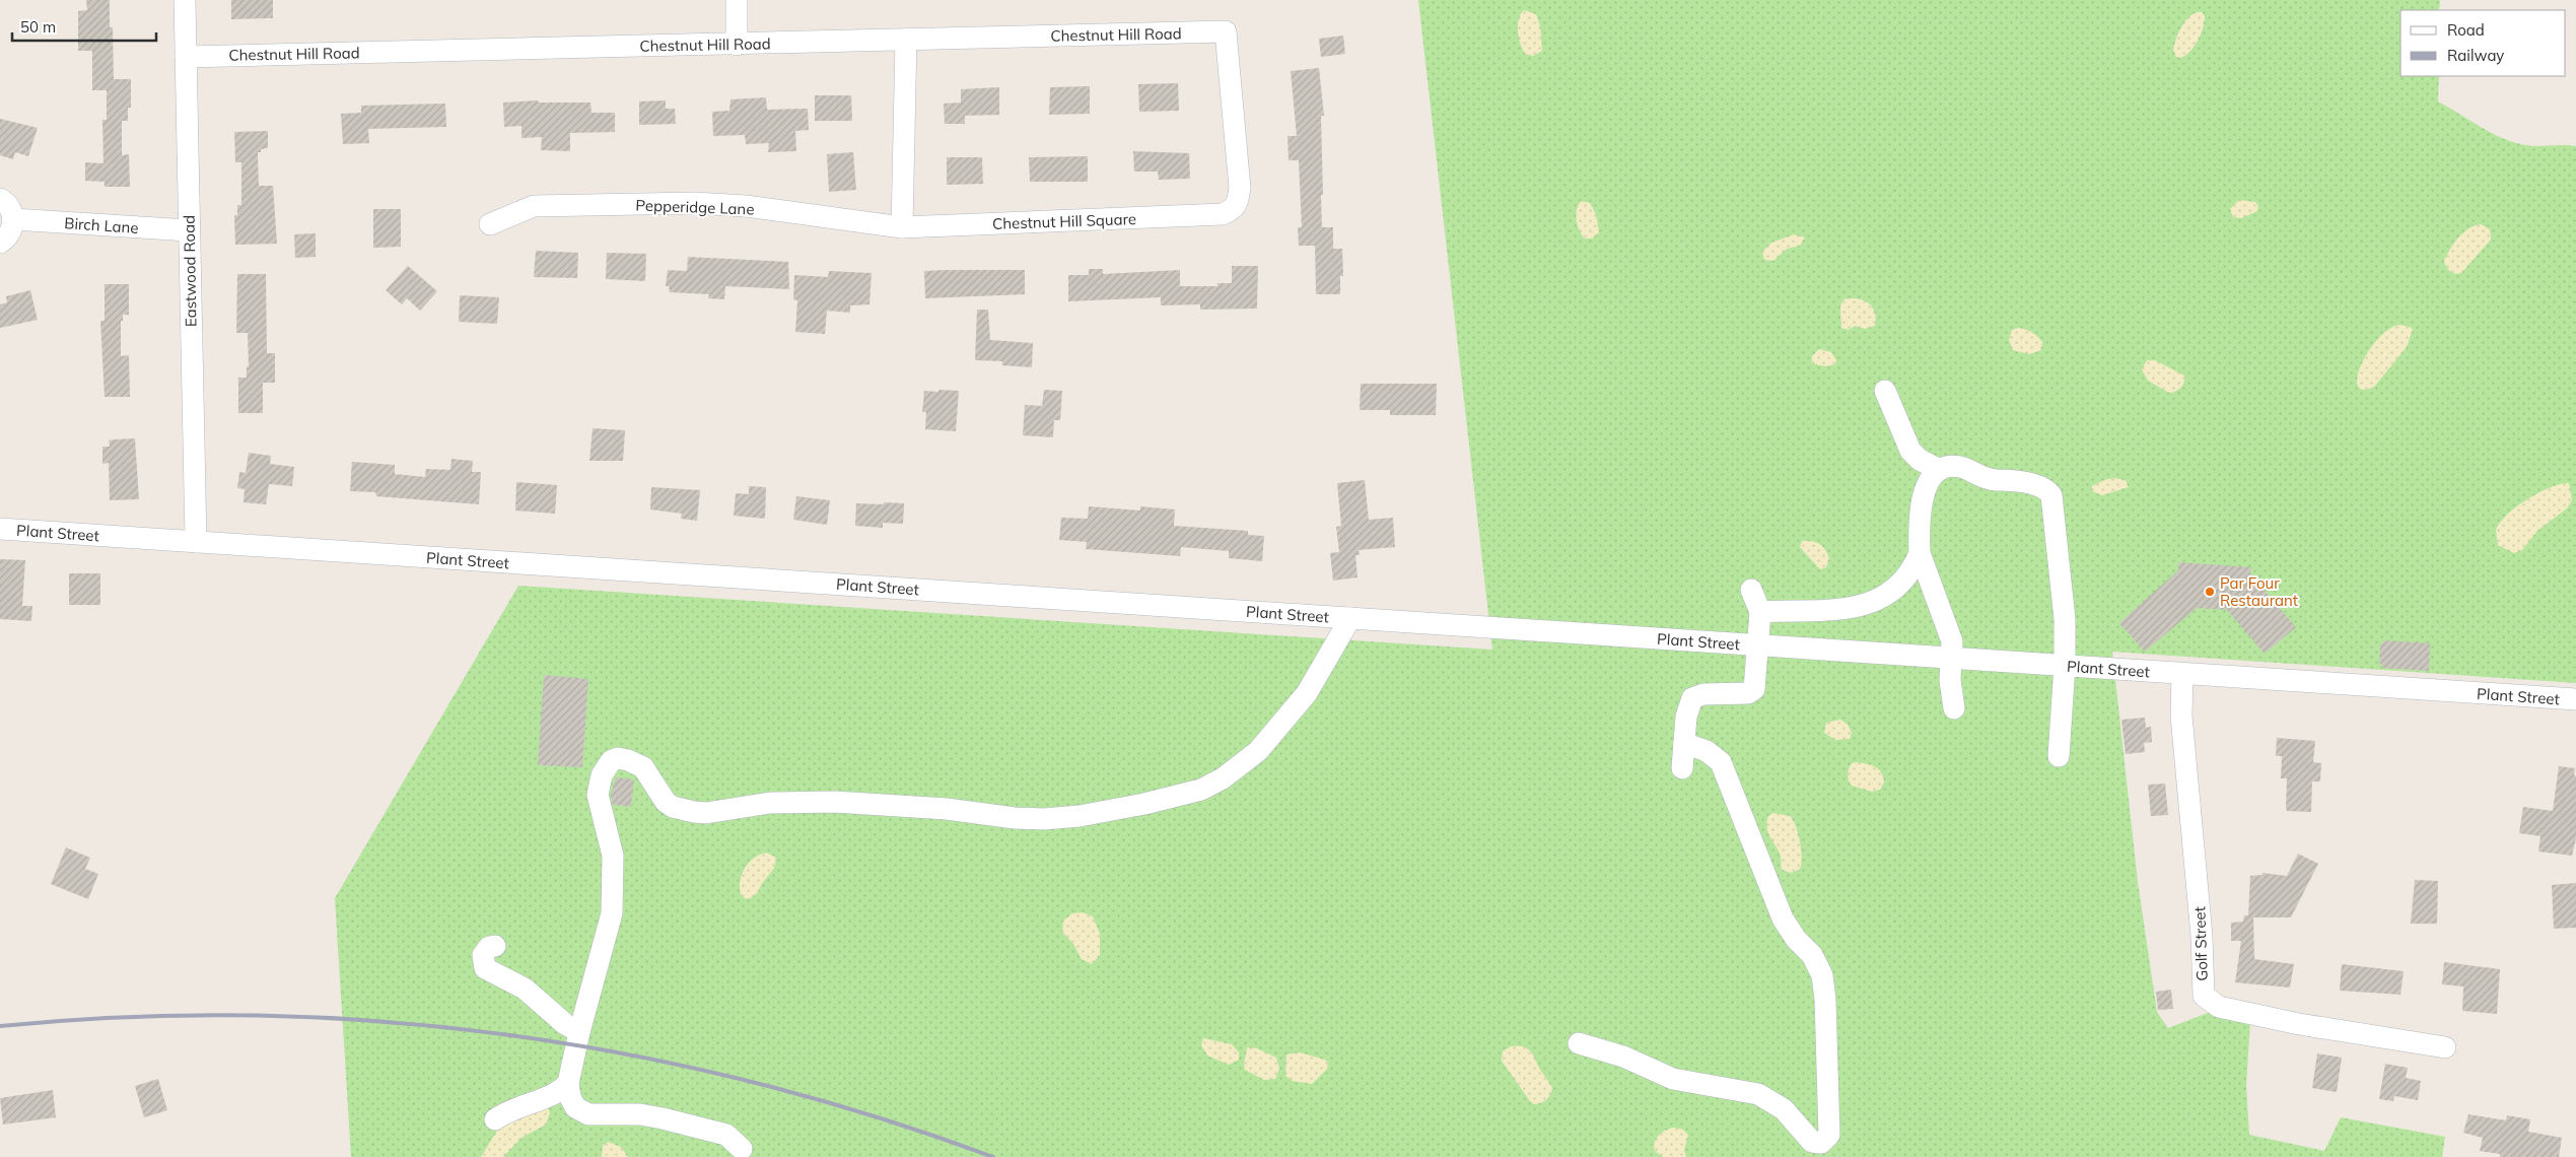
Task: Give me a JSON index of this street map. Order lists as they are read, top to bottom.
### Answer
{
  "streets": {
    "street": [
      "Chestnut Hill Road",
      "Pepperidge Lane",
      "Chestnut Hill Square",
      "Birch Lane",
      "Eastwood Road",
      "Plant Street",
      "Golf Street"
    ]
  },
  "crossings": [
    ["Chestnut Hill Road", "Chestnut Hill Square"],
    ["Chestnut Hill Road", "Eastwood Road"],
    ["Pepperidge Lane", "Chestnut Hill Square"],
    ["Birch Lane", "Eastwood Road"],
    ["Eastwood Road", "Plant Street"],
    ["Plant Street", "Golf Street"]
  ],
  "places": ["Par Four Restaurant"],
  "legend": ["Road", "Railway"],
  "scale_bar": "50 m"
}
